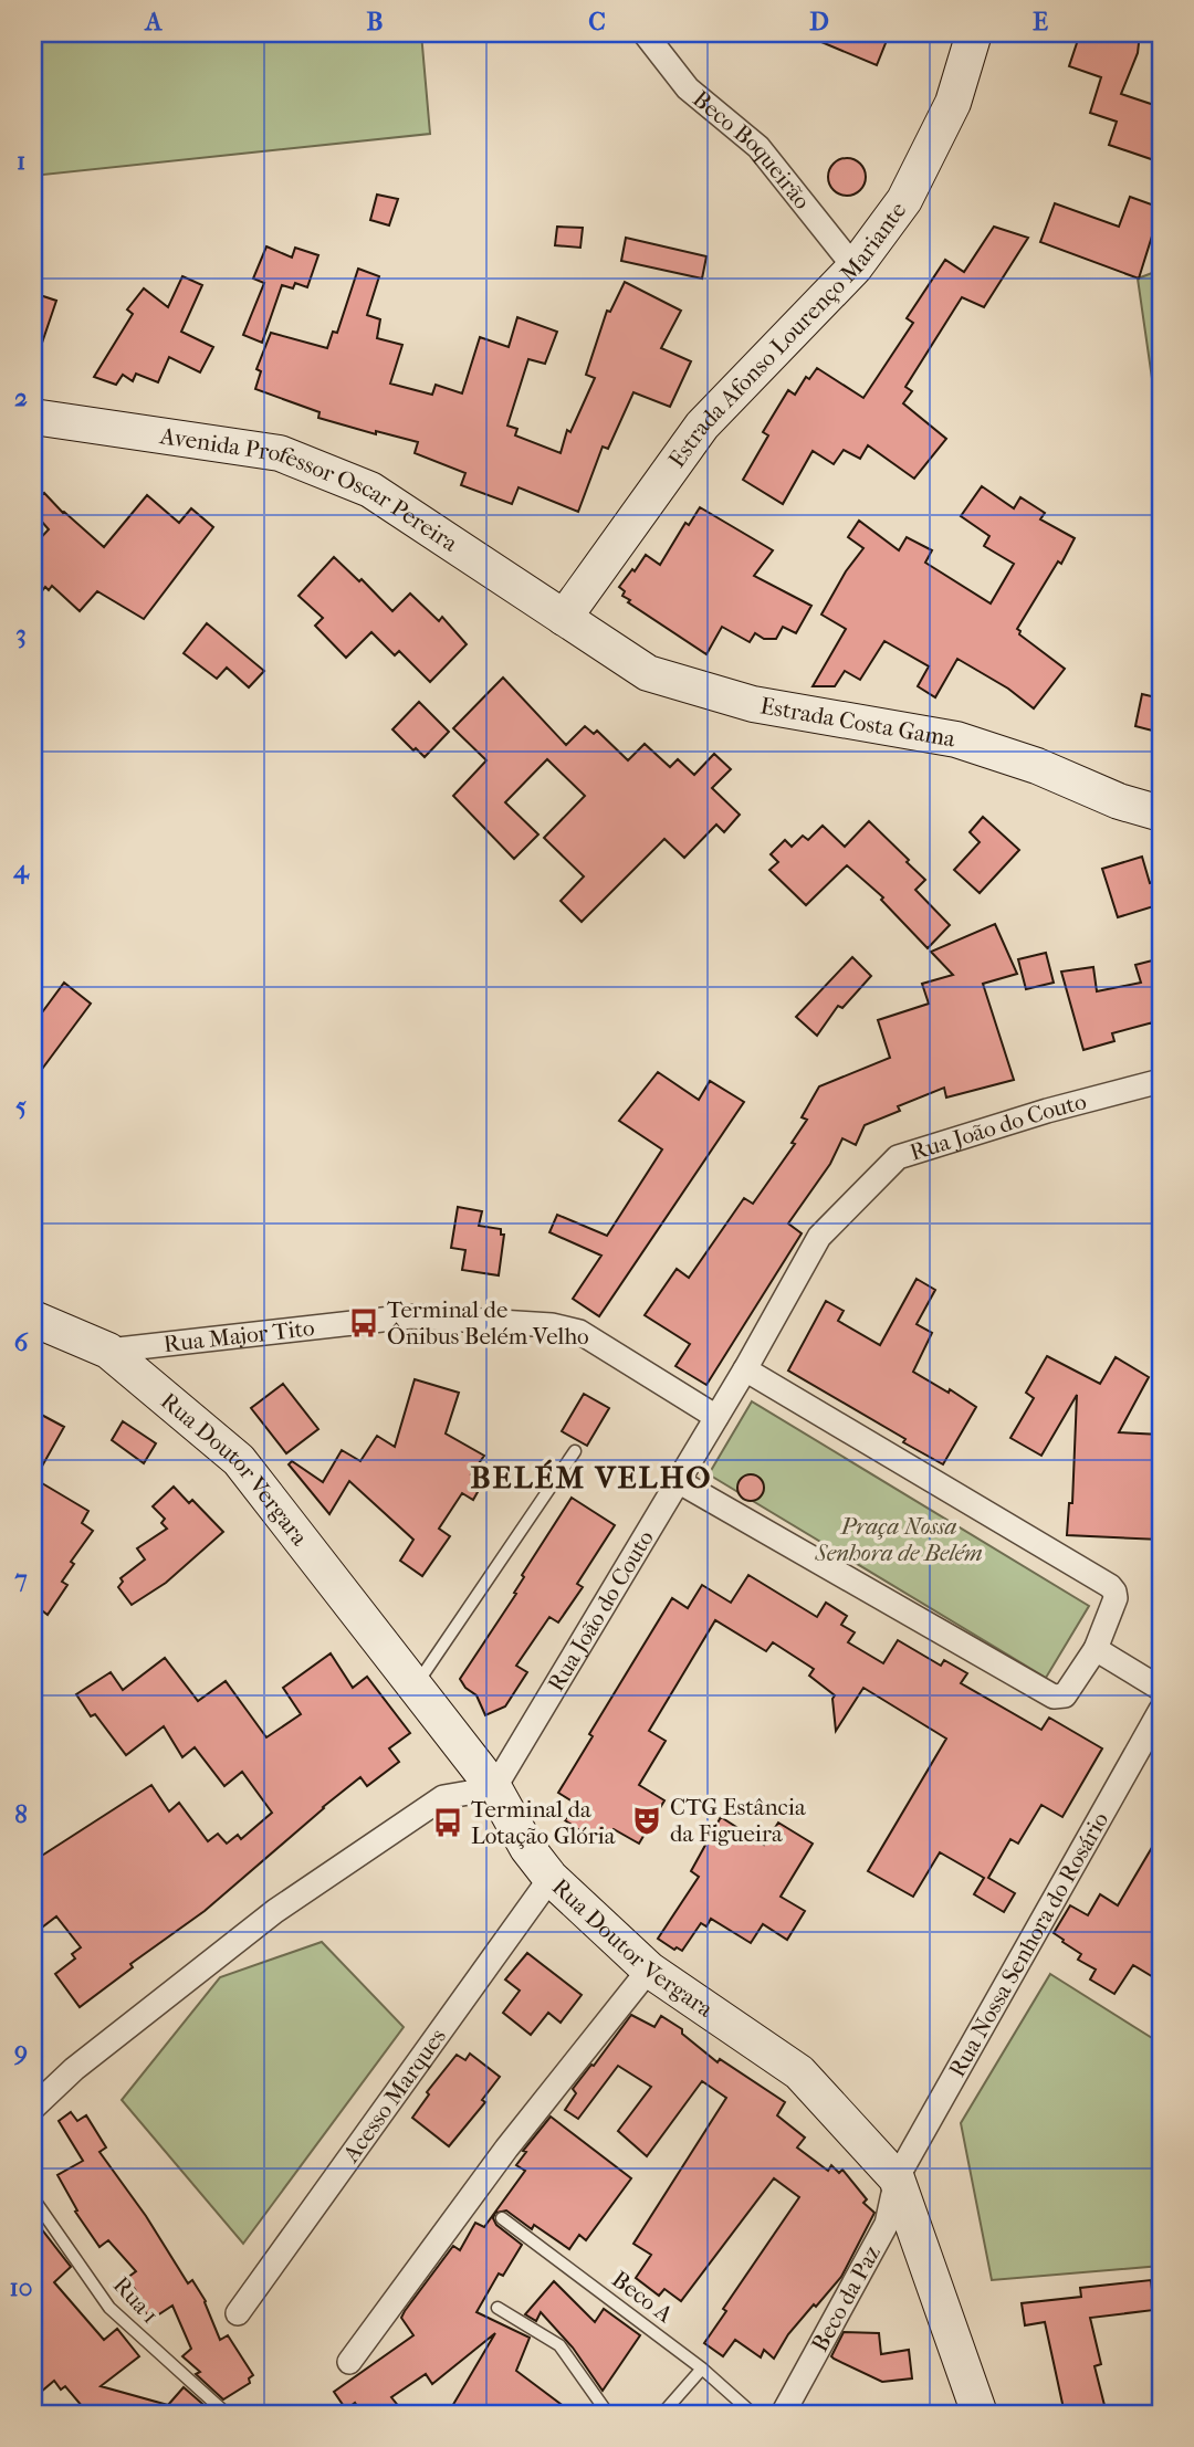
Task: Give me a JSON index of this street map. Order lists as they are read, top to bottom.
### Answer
{
  "streets": {
    "main road": [
      "Estrada Afonso Lourenço Mariante",
      "Avenida Professor Oscar Pereira",
      "Estrada Costa Gama",
      "Rua Doutor Vergara"
    ],
    "street": [
      "Beco Boqueirão",
      "Rua João do Couto",
      "Rua Major Tito",
      "Rua Nossa Senhora do Rosário",
      "Acesso Marques",
      "Beco da Paz"
    ],
    "lane": ["Beco A", "Rua 1"]
  },
  "crossings": [
    ["Beco Boqueirão", "Estrada Afonso Lourenço Mariante"],
    ["Estrada Afonso Lourenço Mariante", "Avenida Professor Oscar Pereira"],
    ["Estrada Afonso Lourenço Mariante", "Estrada Costa Gama"],
    ["Avenida Professor Oscar Pereira", "Estrada Costa Gama"],
    ["Rua João do Couto", "Rua Major Tito"],
    ["Rua João do Couto", "Rua Doutor Vergara"],
    ["Rua Major Tito", "Rua Doutor Vergara"],
    ["Rua Doutor Vergara", "Rua Nossa Senhora do Rosário"],
    ["Rua Doutor Vergara", "Acesso Marques"],
    ["Rua Doutor Vergara", "Beco da Paz"],
    ["Rua Nossa Senhora do Rosário", "Beco da Paz"]
  ],
  "districts": ["BELÉM VELHO"],
  "parks": ["Praça Nossa Senhora de Belém"],
  "places": {
    "bus stop": ["Terminal de Ônibus Belém Velho", "Terminal da Lotação Glória"],
    "theatre": ["CTG Estância da Figueira"]
  },
  "grid": {
    "columns": [
      "A",
      "B",
      "C",
      "D",
      "E"
    ],
    "rows": [
      "1",
      "2",
      "3",
      "4",
      "5",
      "6",
      "7",
      "8",
      "9",
      "10"
    ]
  }
}
